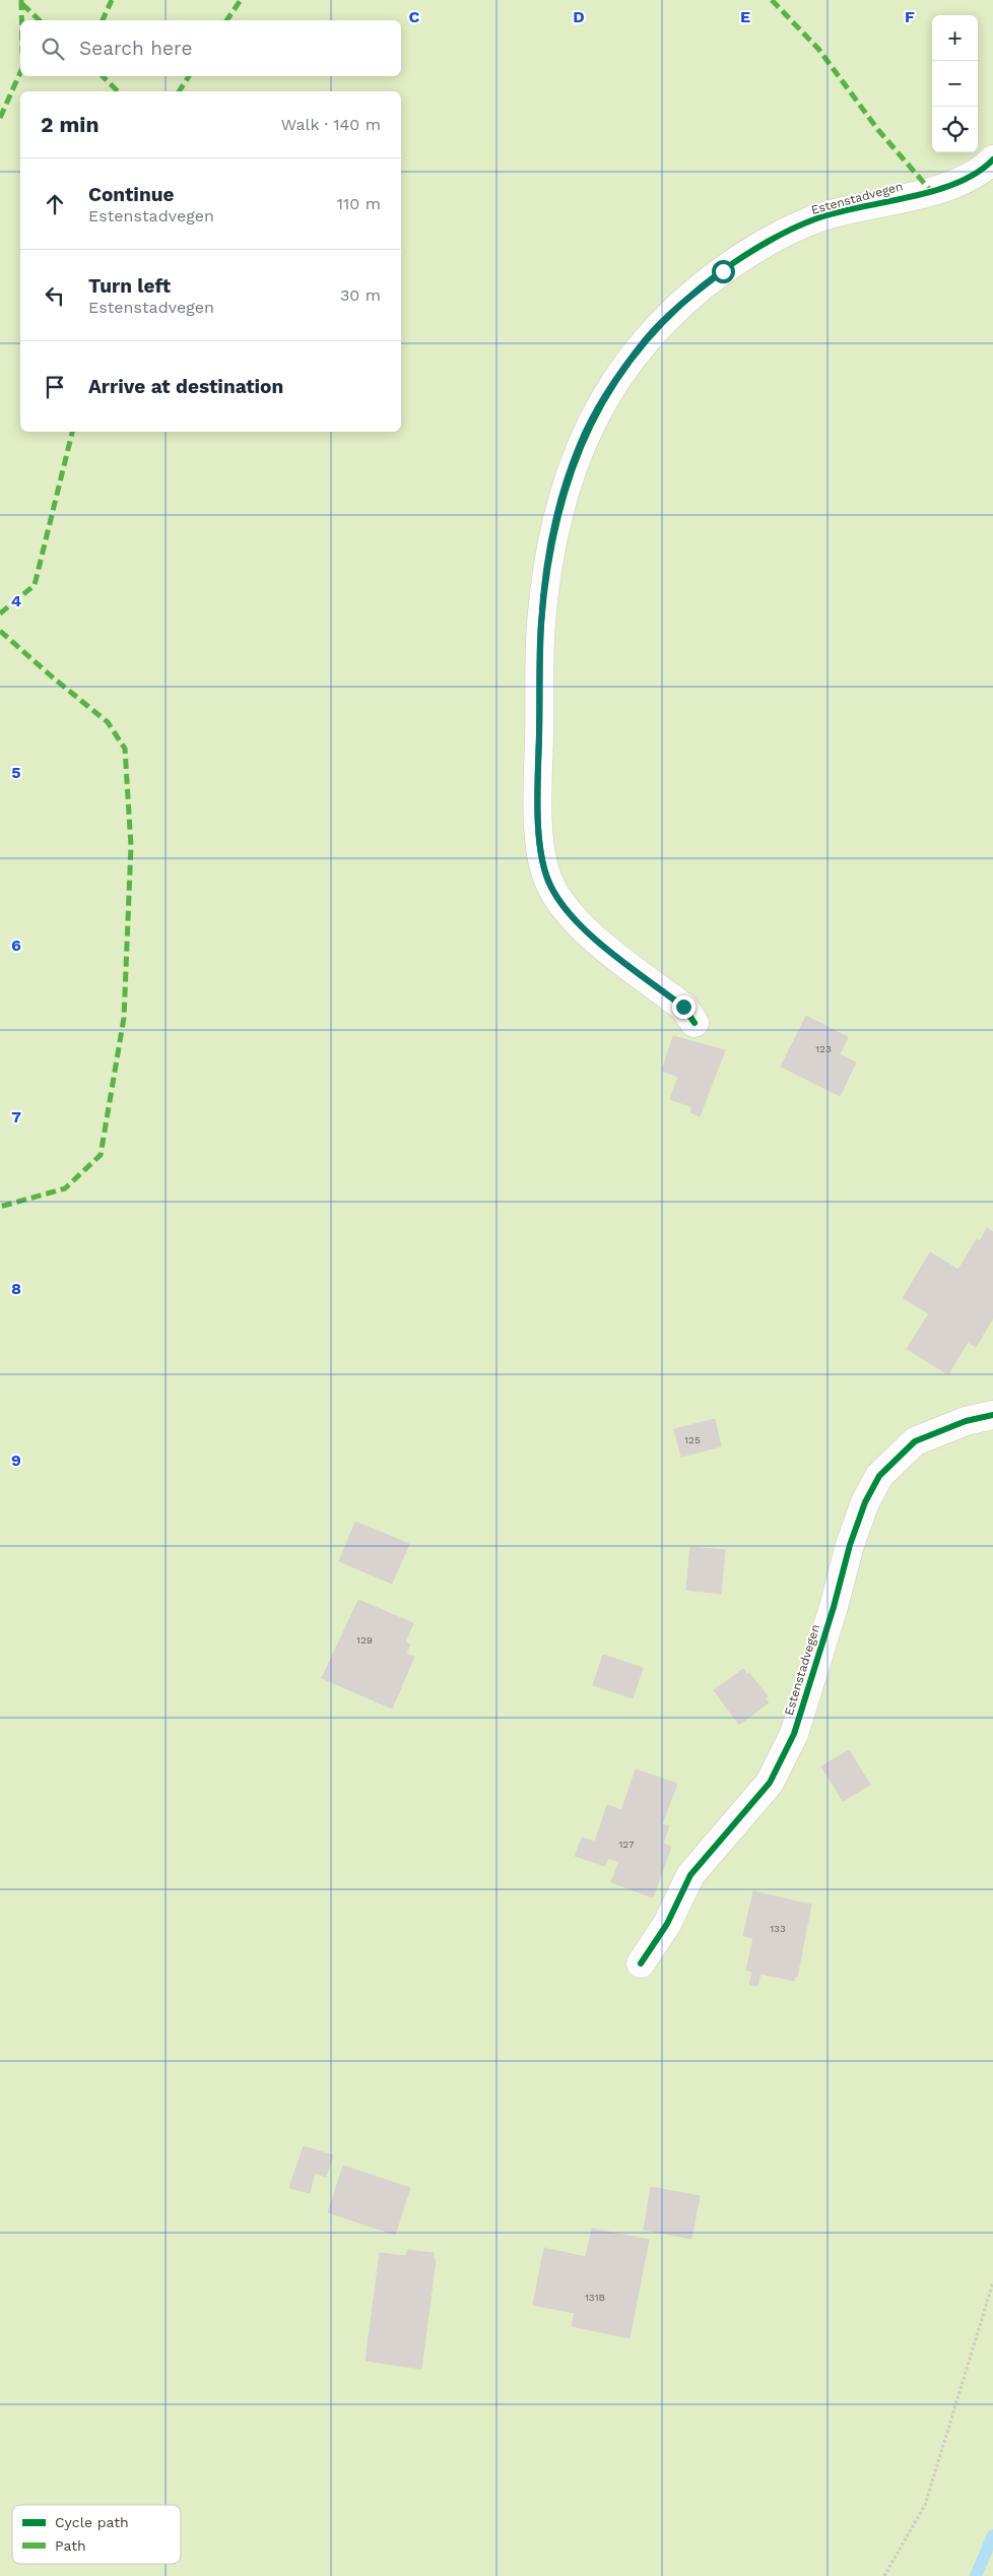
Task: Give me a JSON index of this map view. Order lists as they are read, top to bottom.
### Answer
{
  "streets": {
    "street": ["Estenstadvegen"]
  },
  "house_numbers": [
    "123",
    "125",
    "129",
    "127",
    "133",
    "131B"
  ],
  "legend": ["Cycle path", "Path"],
  "page": {
    "map_buttons": ["+", "−"],
    "search": "Search here",
    "heading": ["2 min", "Walk · 140 m"],
    "list": [
      ["Continue", "Estenstadvegen", "110 m"],
      ["Turn left", "Estenstadvegen", "30 m"],
      "Arrive at destination"
    ]
  },
  "grid": {
    "columns": [
      "C",
      "D",
      "E",
      "F"
    ],
    "rows": [
      "4",
      "5",
      "6",
      "7",
      "8",
      "9"
    ]
  }
}
